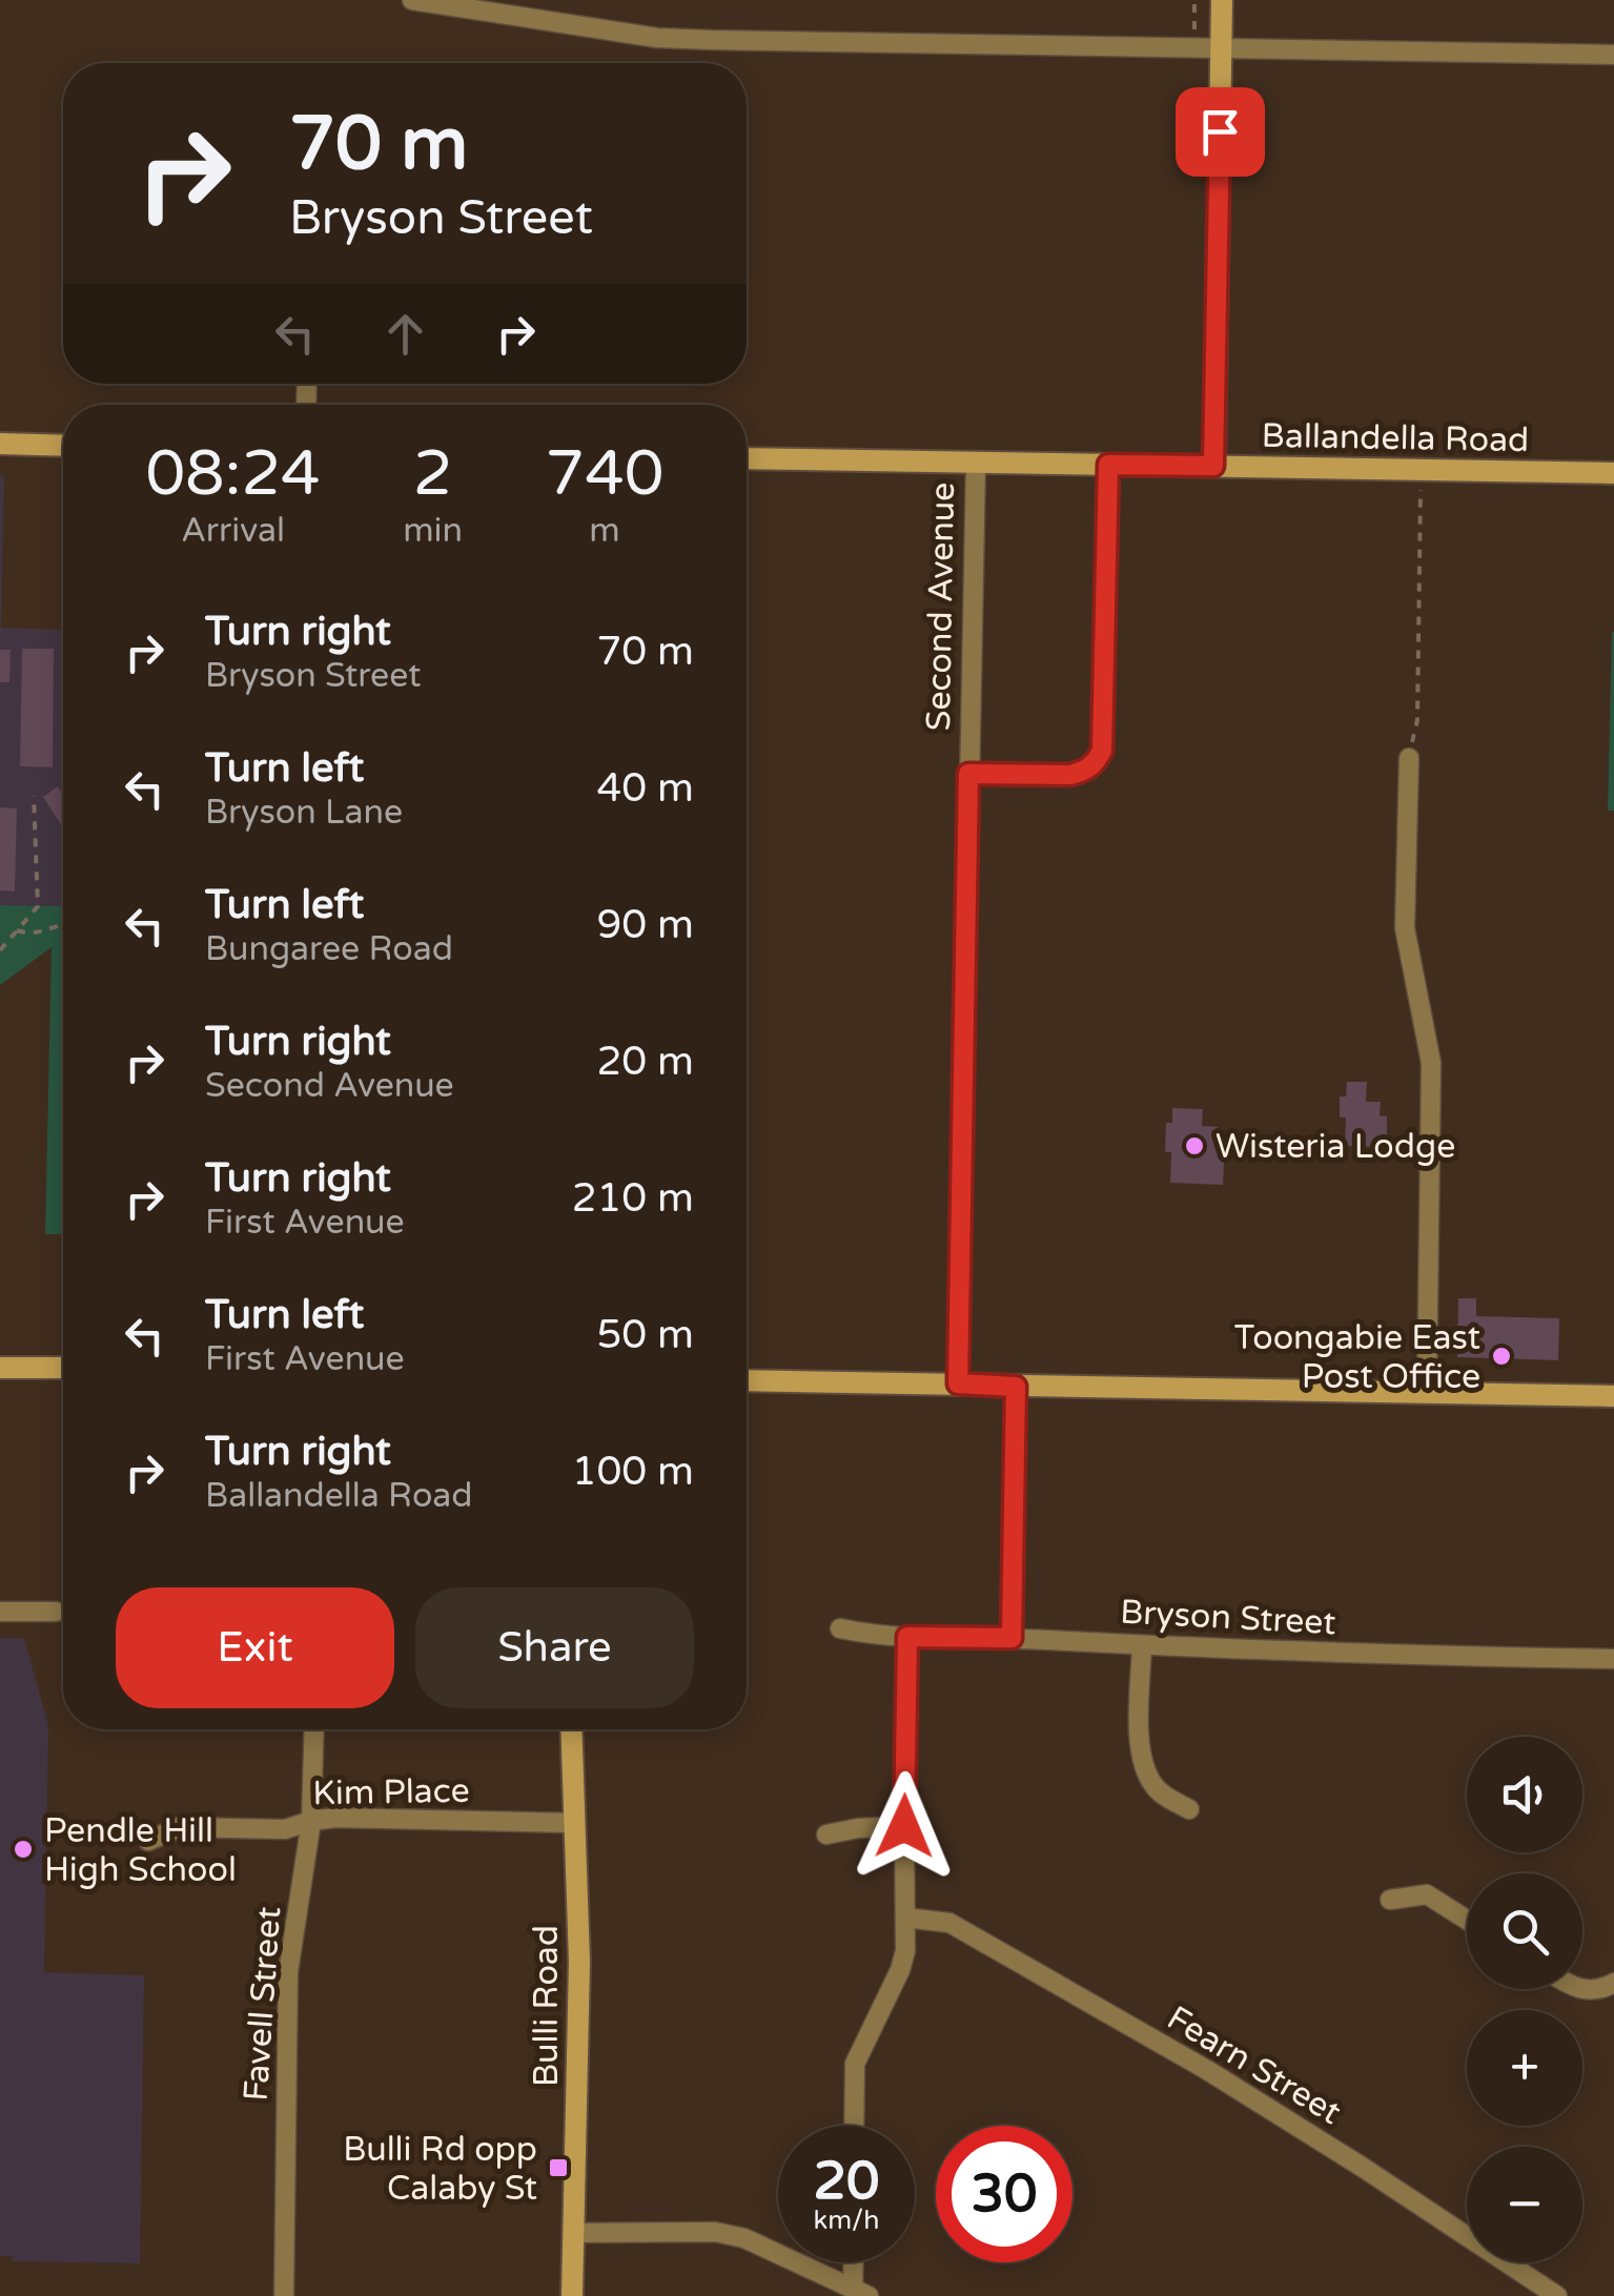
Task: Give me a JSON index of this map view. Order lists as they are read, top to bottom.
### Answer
{
  "streets": {
    "street": [
      "Ballandella Road",
      "Second Avenue",
      "Bryson Street",
      "Kim Place",
      "Favell Street",
      "Bulli Road",
      "Fearn Street"
    ]
  },
  "crossings": [
    ["Ballandella Road", "Second Avenue"],
    ["Kim Place", "Favell Street"],
    ["Kim Place", "Bulli Road"]
  ],
  "places": {
    "other": ["Wisteria Lodge", "Toongabie East Post Office", "Pendle Hill High School"],
    "transit": ["Bulli Rd opp Calaby St"]
  },
  "page": {
    "turn": ["70 m", "Bryson Street"],
    "eta": [
      "08:24",
      "Arrival",
      "2",
      "min",
      "740",
      "m"
    ],
    "list": [
      {
        "name": "Turn right",
        "note": "Bryson Street",
        "value": "70 m"
      },
      {
        "name": "Turn left",
        "note": "Bryson Lane",
        "value": "40 m"
      },
      {
        "name": "Turn left",
        "note": "Bungaree Road",
        "value": "90 m"
      },
      {
        "name": "Turn right",
        "note": "Second Avenue",
        "value": "20 m"
      },
      {
        "name": "Turn right",
        "note": "First Avenue",
        "value": "210 m"
      },
      {
        "name": "Turn left",
        "note": "First Avenue",
        "value": "50 m"
      },
      {
        "name": "Turn right",
        "note": "Ballandella Road",
        "value": "100 m"
      }
    ],
    "buttons": ["Exit", "Share"],
    "map_buttons": ["+", "−"],
    "speed": "20 km/h",
    "limit": "30"
  }
}
